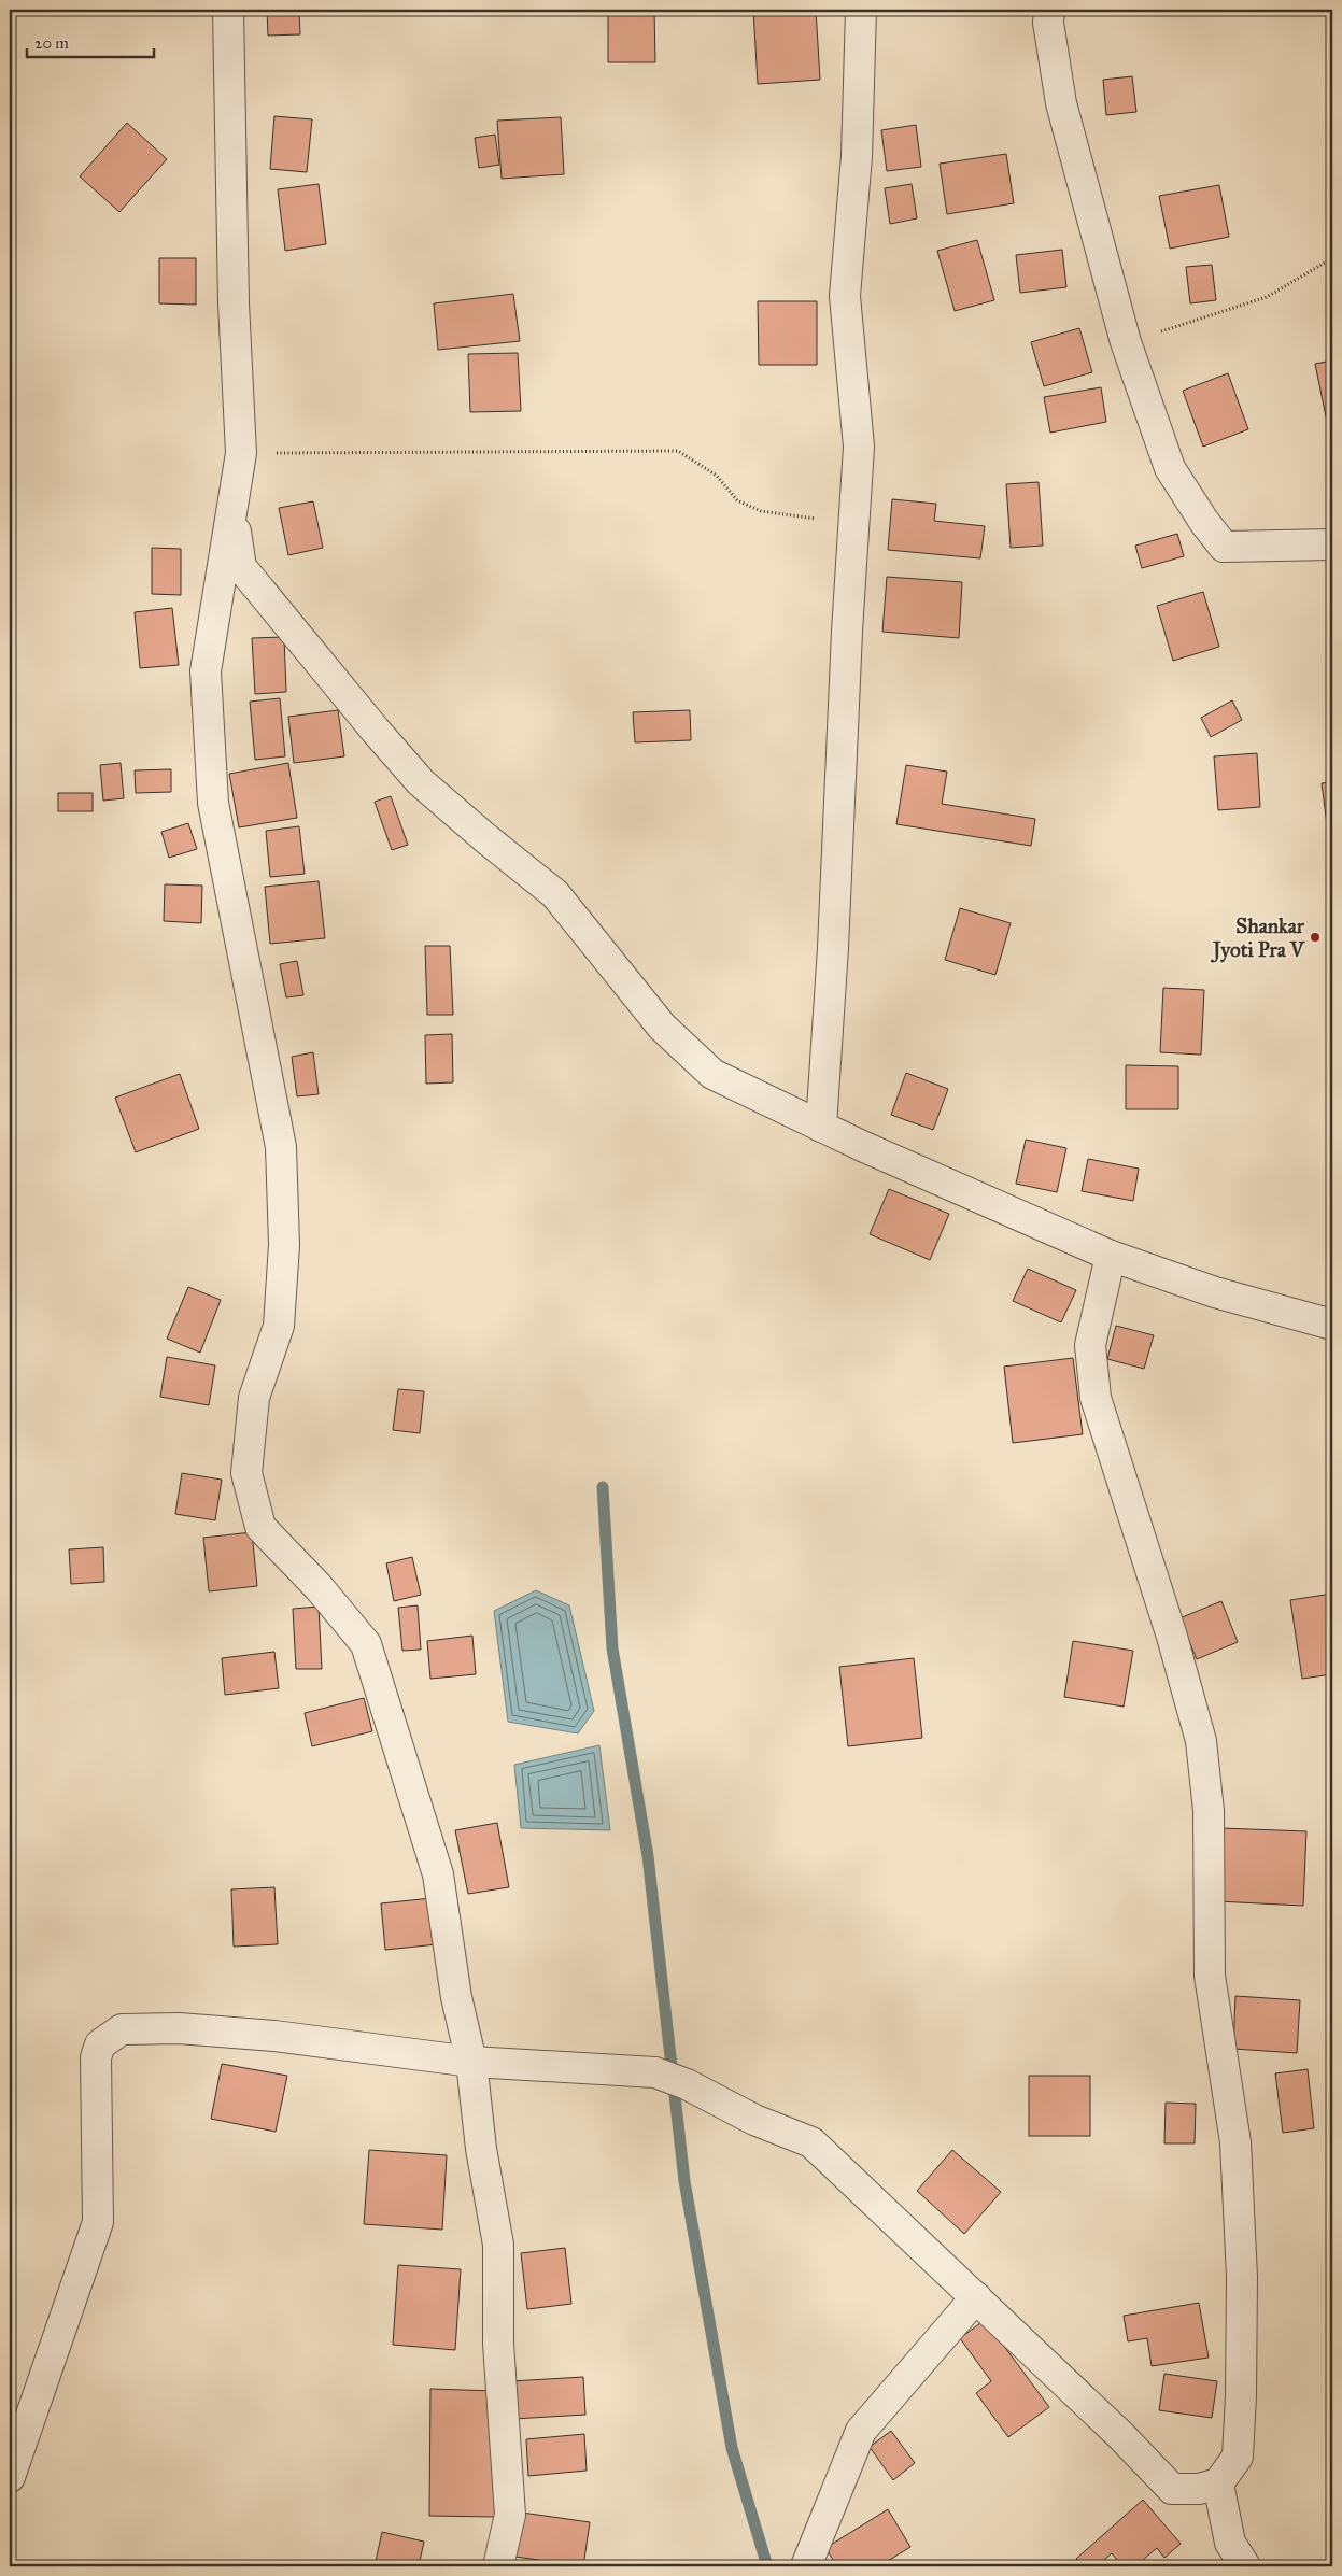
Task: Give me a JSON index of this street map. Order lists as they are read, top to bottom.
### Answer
{
  "places": ["Shankar Jyoti Pra V"],
  "scale_bar": "20 m"
}
